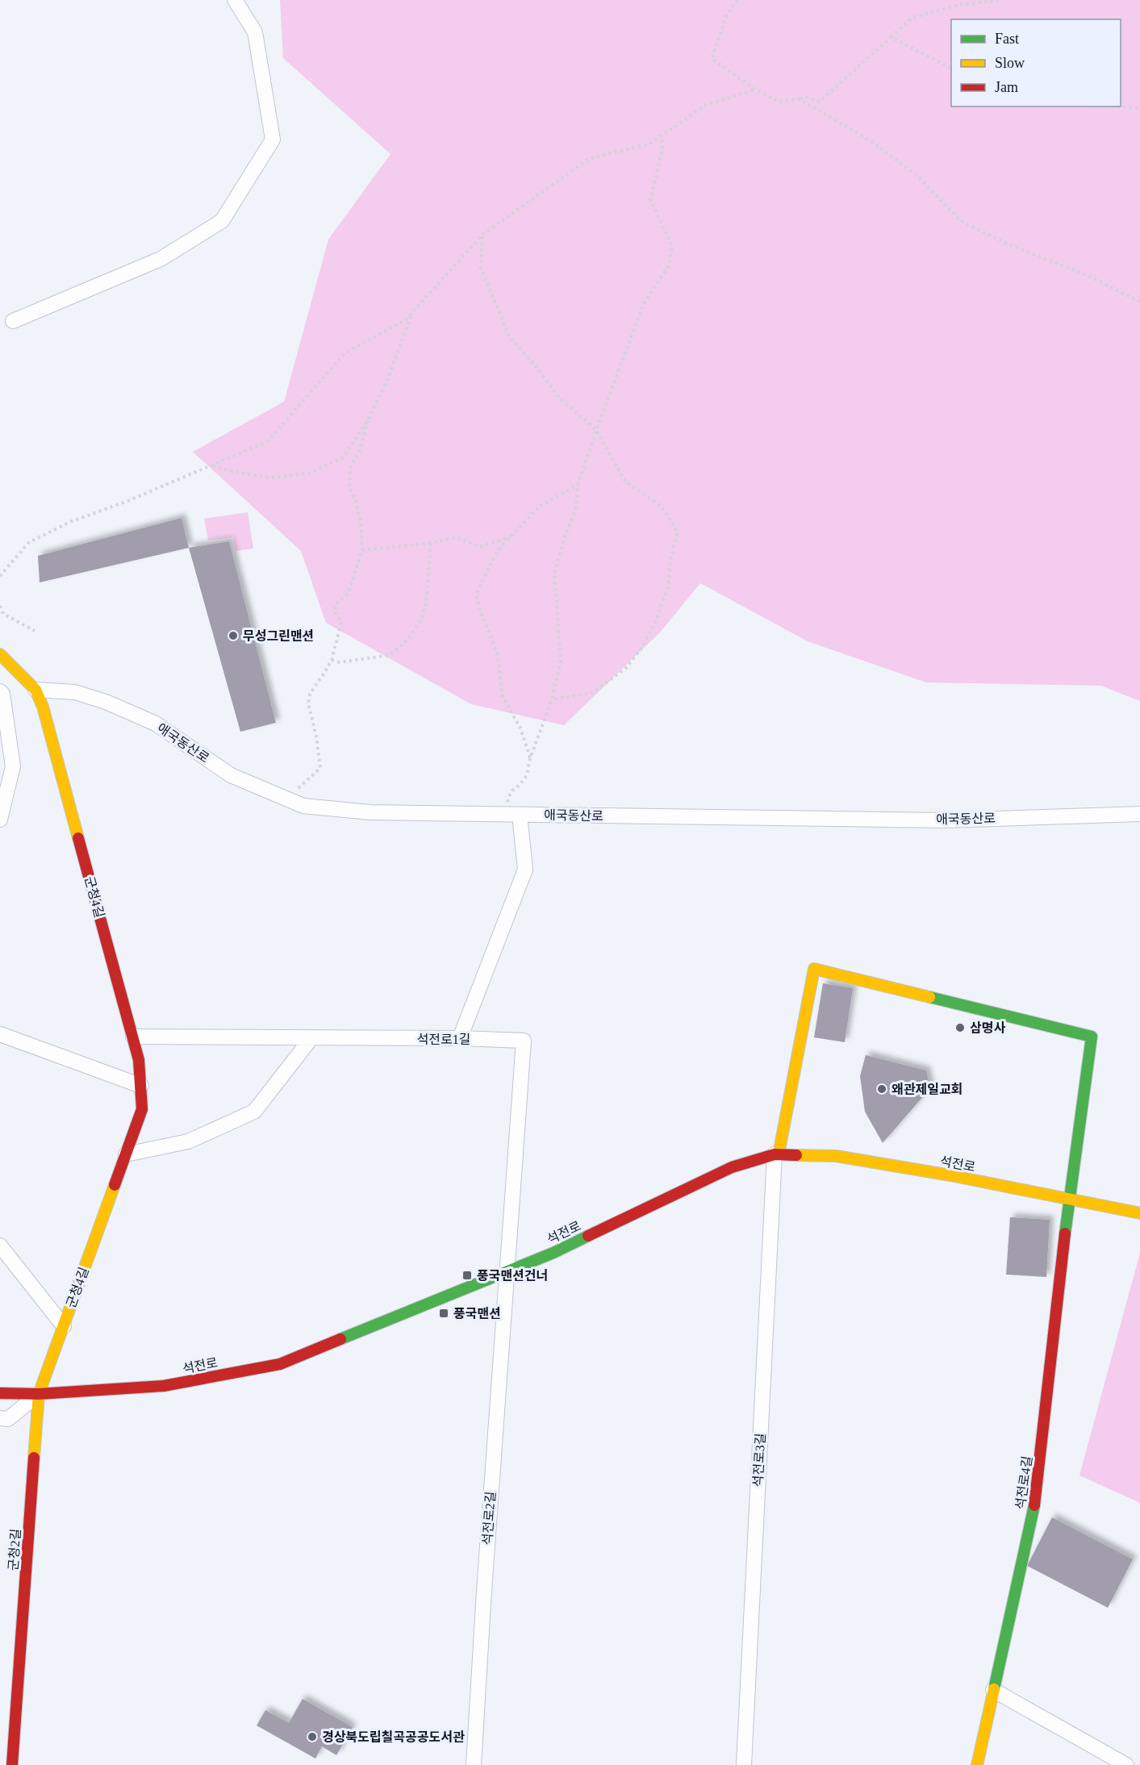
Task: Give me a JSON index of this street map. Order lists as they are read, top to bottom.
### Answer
{
  "streets": {
    "street": [
      "애국동산로",
      "군청4길",
      "석전로1길",
      "석전로",
      "석전로3길",
      "석전로4길",
      "석전로2길",
      "군청2길"
    ]
  },
  "crossings": [
    ["애국동산로", "군청4길"],
    ["군청4길", "석전로1길"],
    ["군청4길", "석전로"],
    ["군청4길", "군청2길"],
    ["석전로1길", "석전로"],
    ["석전로1길", "석전로2길"],
    ["석전로", "석전로3길"],
    ["석전로", "석전로4길"],
    ["석전로", "석전로2길"],
    ["석전로", "군청2길"],
    ["석전로3길", "석전로4길"]
  ],
  "places": {
    "other": [
      "무성그린맨션",
      "삼명사",
      "왜관제일교회",
      "경상북도립칠곡공공도서관"
    ],
    "transit": ["풍국맨션건너", "풍국맨션"]
  },
  "legend": ["Fast", "Slow", "Jam"]
}
